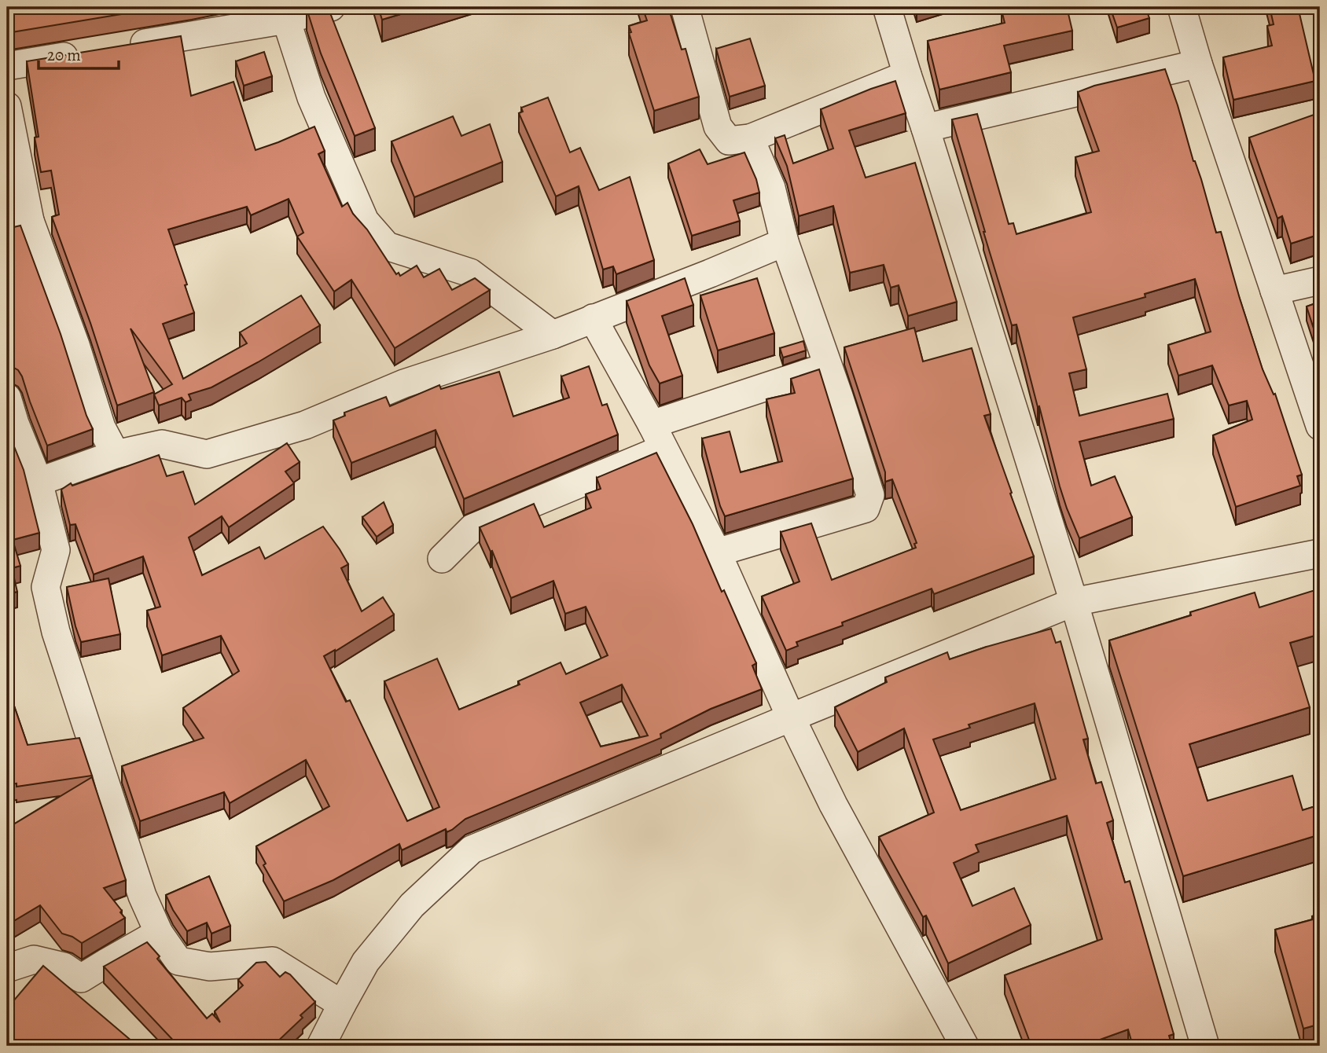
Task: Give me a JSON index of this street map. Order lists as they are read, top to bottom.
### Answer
{
  "scale_bar": "20 m"
}
